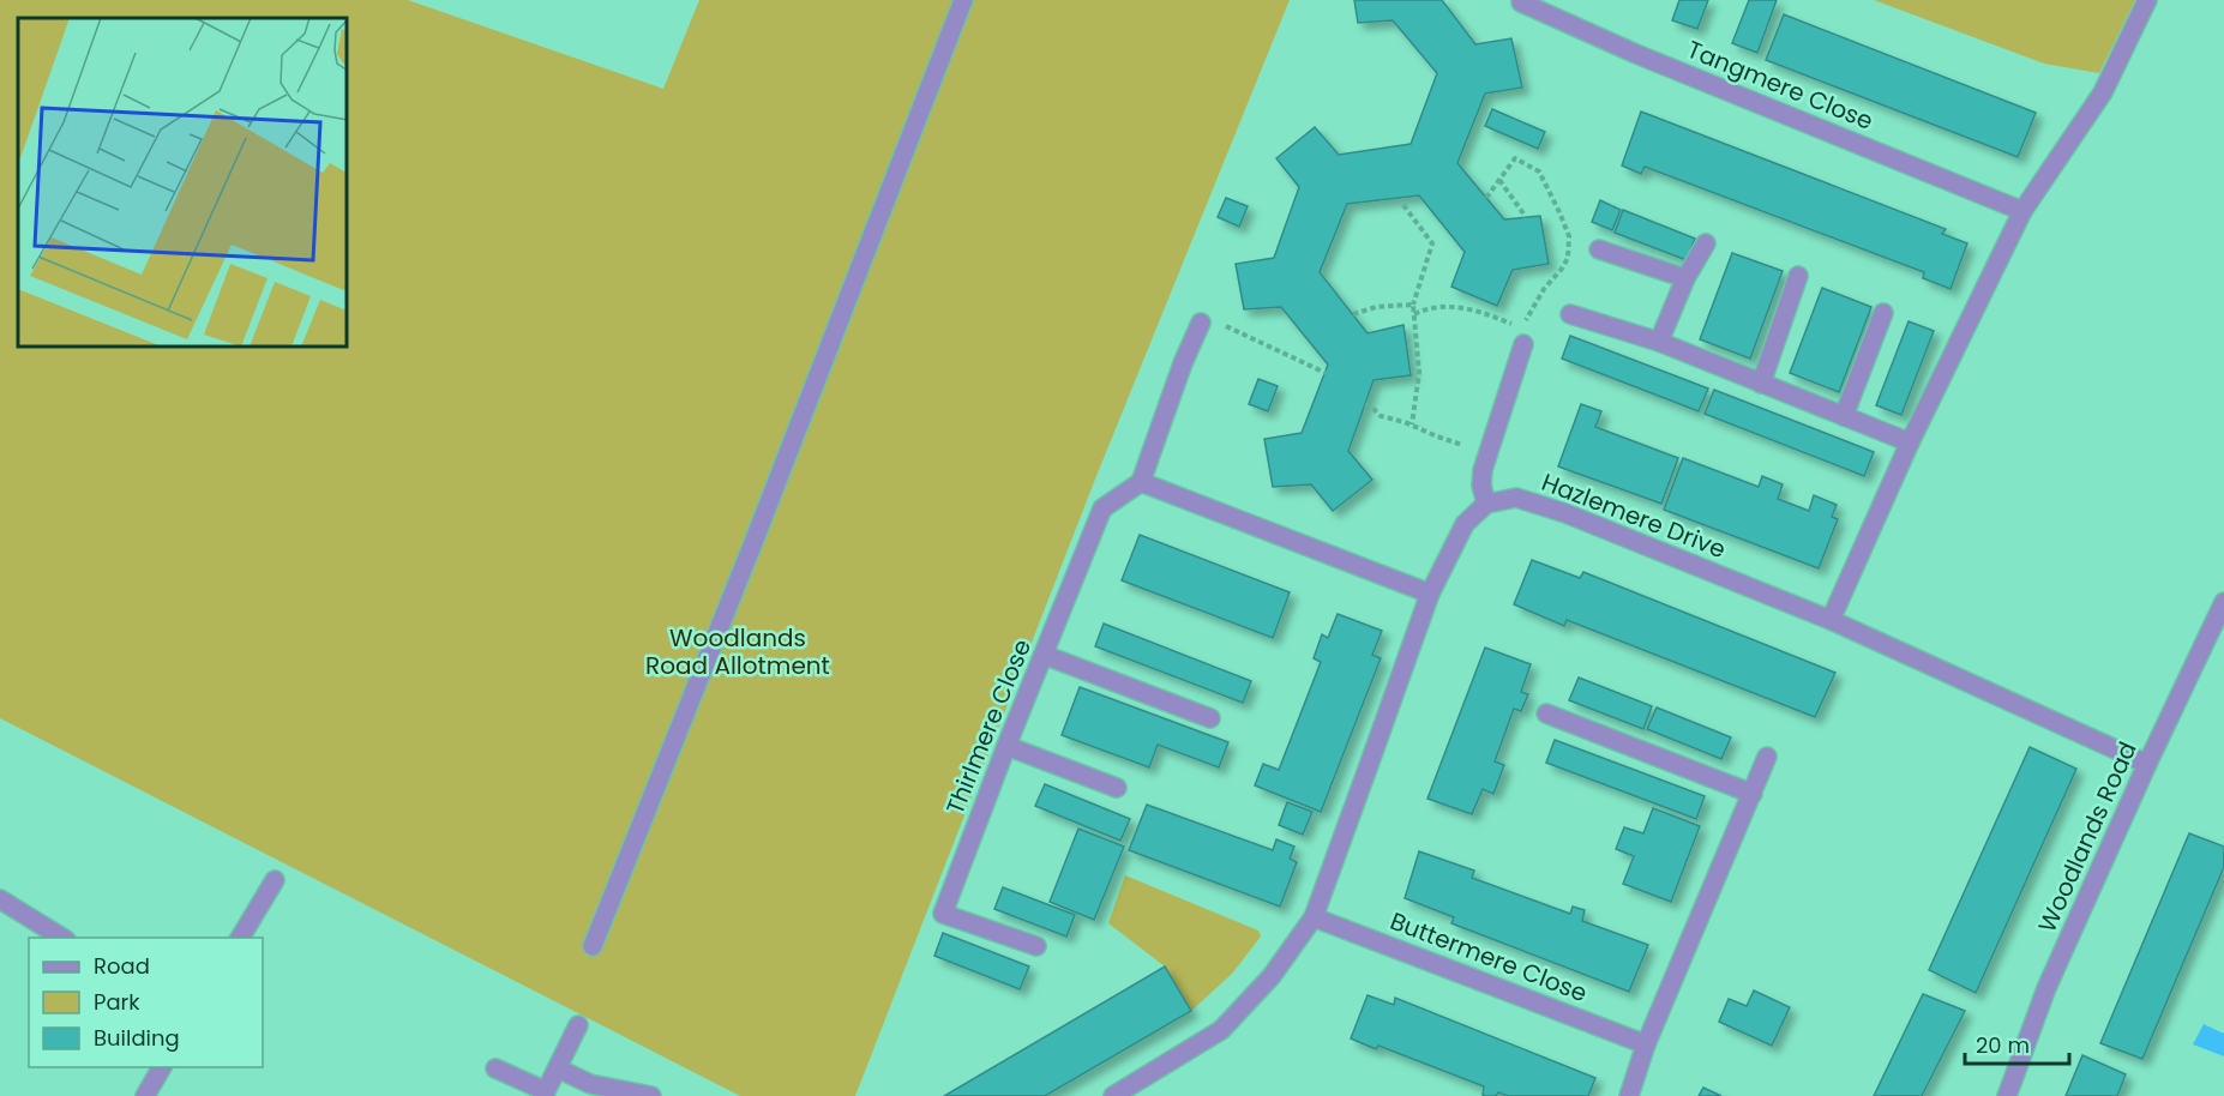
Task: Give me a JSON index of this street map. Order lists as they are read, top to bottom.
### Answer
{
  "streets": {
    "street": [
      "Tangmere Close",
      "Hazlemere Drive",
      "Thirlmere Close",
      "Woodlands Road",
      "Buttermere Close"
    ]
  },
  "crossings": [
    ["Hazlemere Drive", "Woodlands Road"]
  ],
  "parks": ["Woodlands Road Allotment"],
  "legend": ["Road", "Park", "Building"],
  "scale_bar": "20 m"
}
